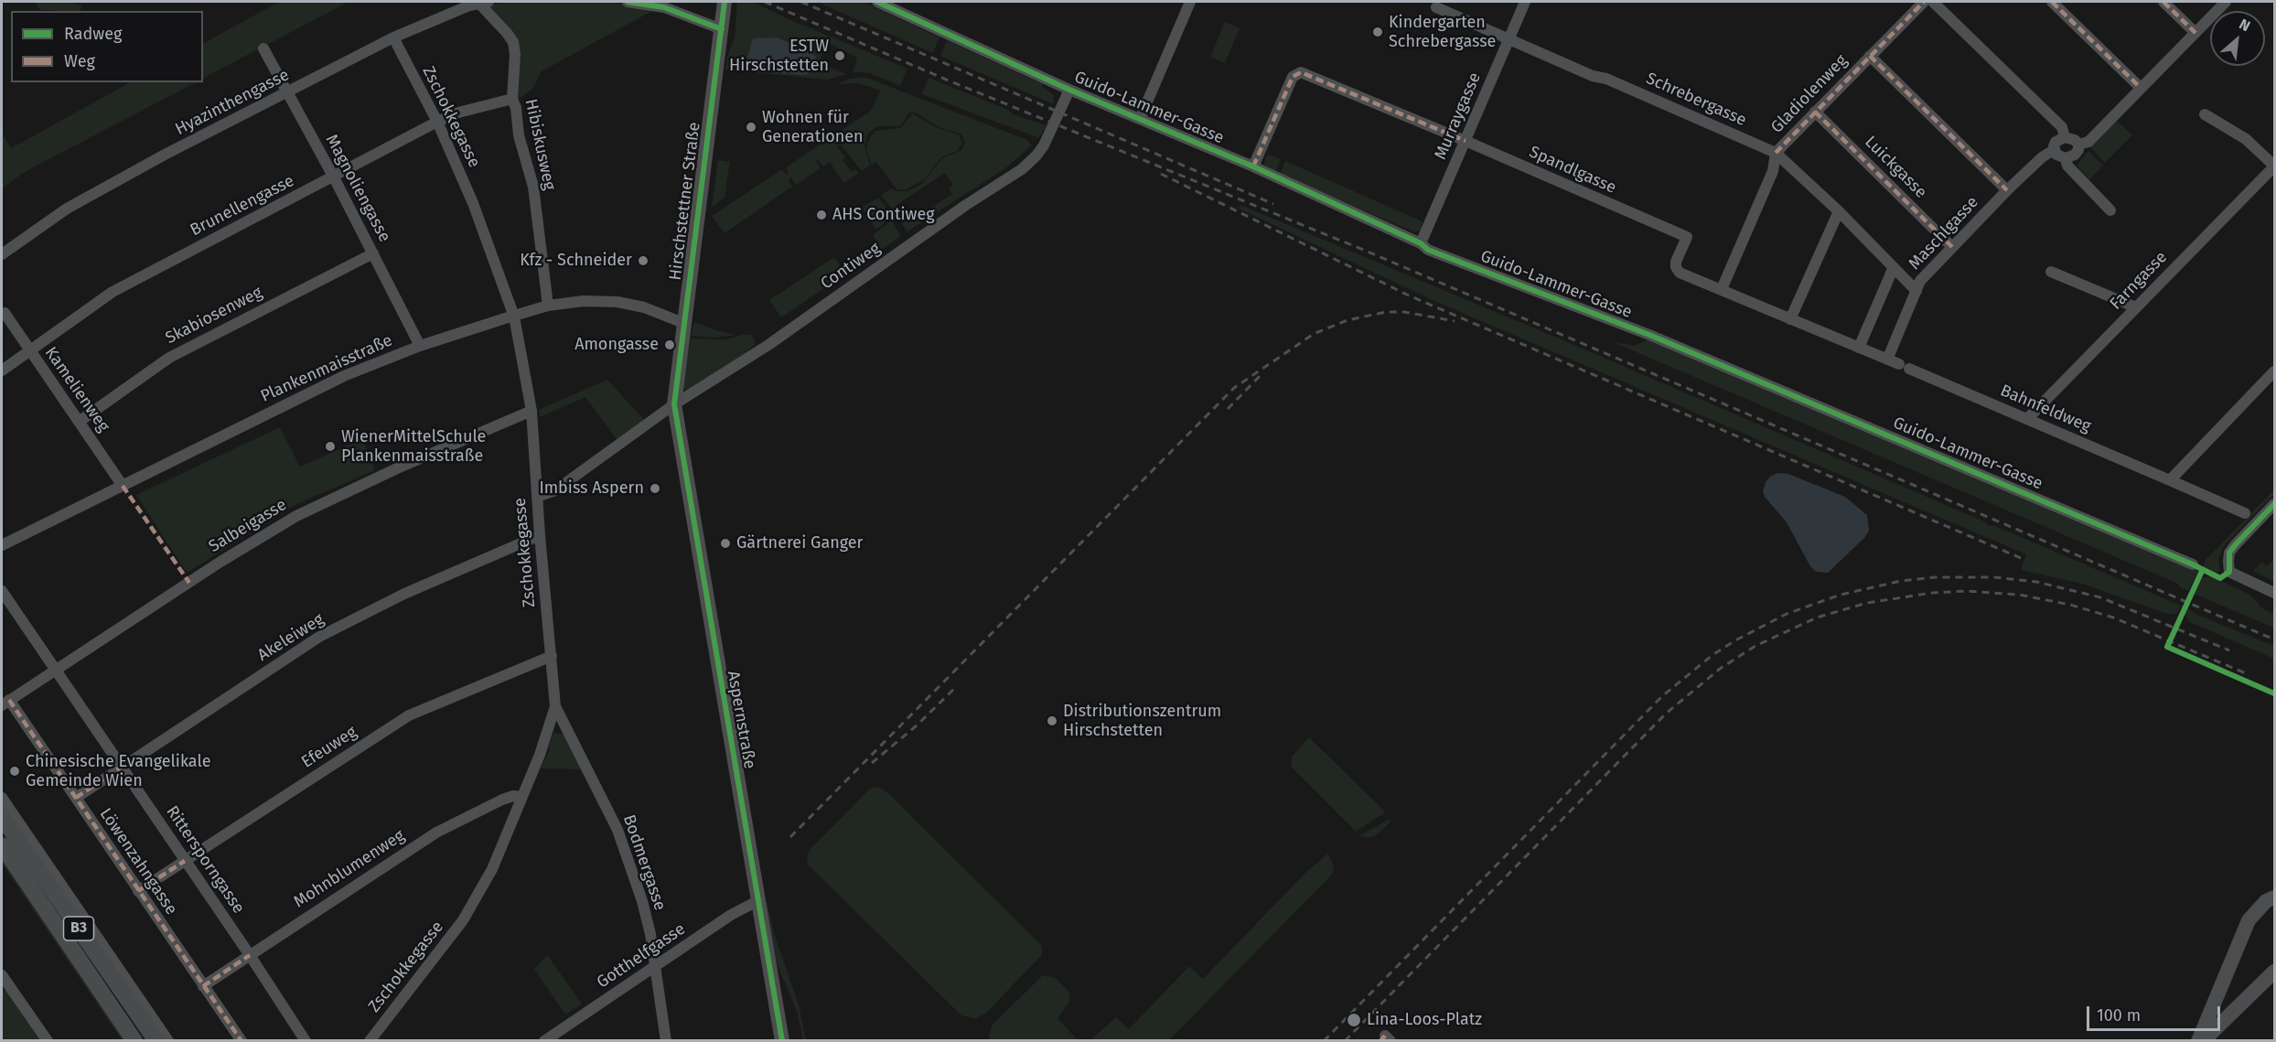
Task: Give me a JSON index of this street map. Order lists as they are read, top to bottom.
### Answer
{
  "streets": {
    "main road": ["Hirschstettner Straße", "Aspernstraße", "B3"],
    "street": [
      "Gladiolenweg",
      "Schrebergasse",
      "Hyazinthengasse",
      "Guido-Lammer-Gasse",
      "Murraygasse",
      "Zschokkegasse",
      "Hibiskusweg",
      "Luickgasse",
      "Spandlgasse",
      "Magnoliengasse",
      "Brunellengasse",
      "Maschlgasse",
      "Contiweg",
      "Farngasse",
      "Skabiosenweg",
      "Plankenmaisstraße",
      "Kamelienweg",
      "Bahnfeldweg",
      "Salbeigasse",
      "Akeleiweg",
      "Efeuweg",
      "Rittersporngasse",
      "Löwenzahngasse",
      "Bodmergasse",
      "Mohnblumenweg",
      "Gotthelfgasse"
    ]
  },
  "crossings": [
    ["Gladiolenweg", "Schrebergasse"],
    ["Gladiolenweg", "Luickgasse"],
    ["Gladiolenweg", "Spandlgasse"],
    ["Schrebergasse", "Murraygasse"],
    ["Schrebergasse", "Maschlgasse"],
    ["Hyazinthengasse", "Zschokkegasse"],
    ["Hyazinthengasse", "Hibiskusweg"],
    ["Hyazinthengasse", "Magnoliengasse"],
    ["Guido-Lammer-Gasse", "Murraygasse"],
    ["Guido-Lammer-Gasse", "Spandlgasse"],
    ["Guido-Lammer-Gasse", "Contiweg"],
    ["Murraygasse", "Spandlgasse"],
    ["Zschokkegasse", "Brunellengasse"],
    ["Zschokkegasse", "Plankenmaisstraße"],
    ["Zschokkegasse", "Salbeigasse"],
    ["Zschokkegasse", "Akeleiweg"],
    ["Zschokkegasse", "Efeuweg"],
    ["Zschokkegasse", "Bodmergasse"],
    ["Zschokkegasse", "Mohnblumenweg"],
    ["Hibiskusweg", "Brunellengasse"],
    ["Hibiskusweg", "Plankenmaisstraße"],
    ["Luickgasse", "Maschlgasse"],
    ["Spandlgasse", "Maschlgasse"],
    ["Spandlgasse", "Bahnfeldweg"],
    ["Magnoliengasse", "Brunellengasse"],
    ["Magnoliengasse", "Skabiosenweg"],
    ["Magnoliengasse", "Plankenmaisstraße"],
    ["Hirschstettner Straße", "Contiweg"],
    ["Hirschstettner Straße", "Plankenmaisstraße"],
    ["Hirschstettner Straße", "Aspernstraße"],
    ["Brunellengasse", "Kamelienweg"],
    ["Maschlgasse", "Bahnfeldweg"],
    ["Contiweg", "Aspernstraße"],
    ["Farngasse", "Bahnfeldweg"],
    ["Skabiosenweg", "Kamelienweg"],
    ["Plankenmaisstraße", "Kamelienweg"],
    ["Salbeigasse", "Rittersporngasse"],
    ["Salbeigasse", "Löwenzahngasse"],
    ["Akeleiweg", "Rittersporngasse"],
    ["Akeleiweg", "Löwenzahngasse"],
    ["Aspernstraße", "Gotthelfgasse"],
    ["Efeuweg", "Rittersporngasse"],
    ["Efeuweg", "Löwenzahngasse"],
    ["Rittersporngasse", "Mohnblumenweg"],
    ["Löwenzahngasse", "Mohnblumenweg"],
    ["Bodmergasse", "Gotthelfgasse"]
  ],
  "places": [
    "Kindergarten Schrebergasse",
    "ESTW Hirschstetten",
    "Wohnen für Generationen",
    "AHS Contiweg",
    "Kfz - Schneider",
    "Amongasse",
    "WienerMittelSchule Plankenmaisstraße",
    "Imbiss Aspern",
    "Gärtnerei Ganger",
    "Distributionszentrum Hirschstetten",
    "Chinesische Evangelikale Gemeinde Wien",
    "Lina-Loos-Platz"
  ],
  "legend": ["Radweg", "Weg"],
  "scale_bar": "100 m",
  "north": "top right"
}
